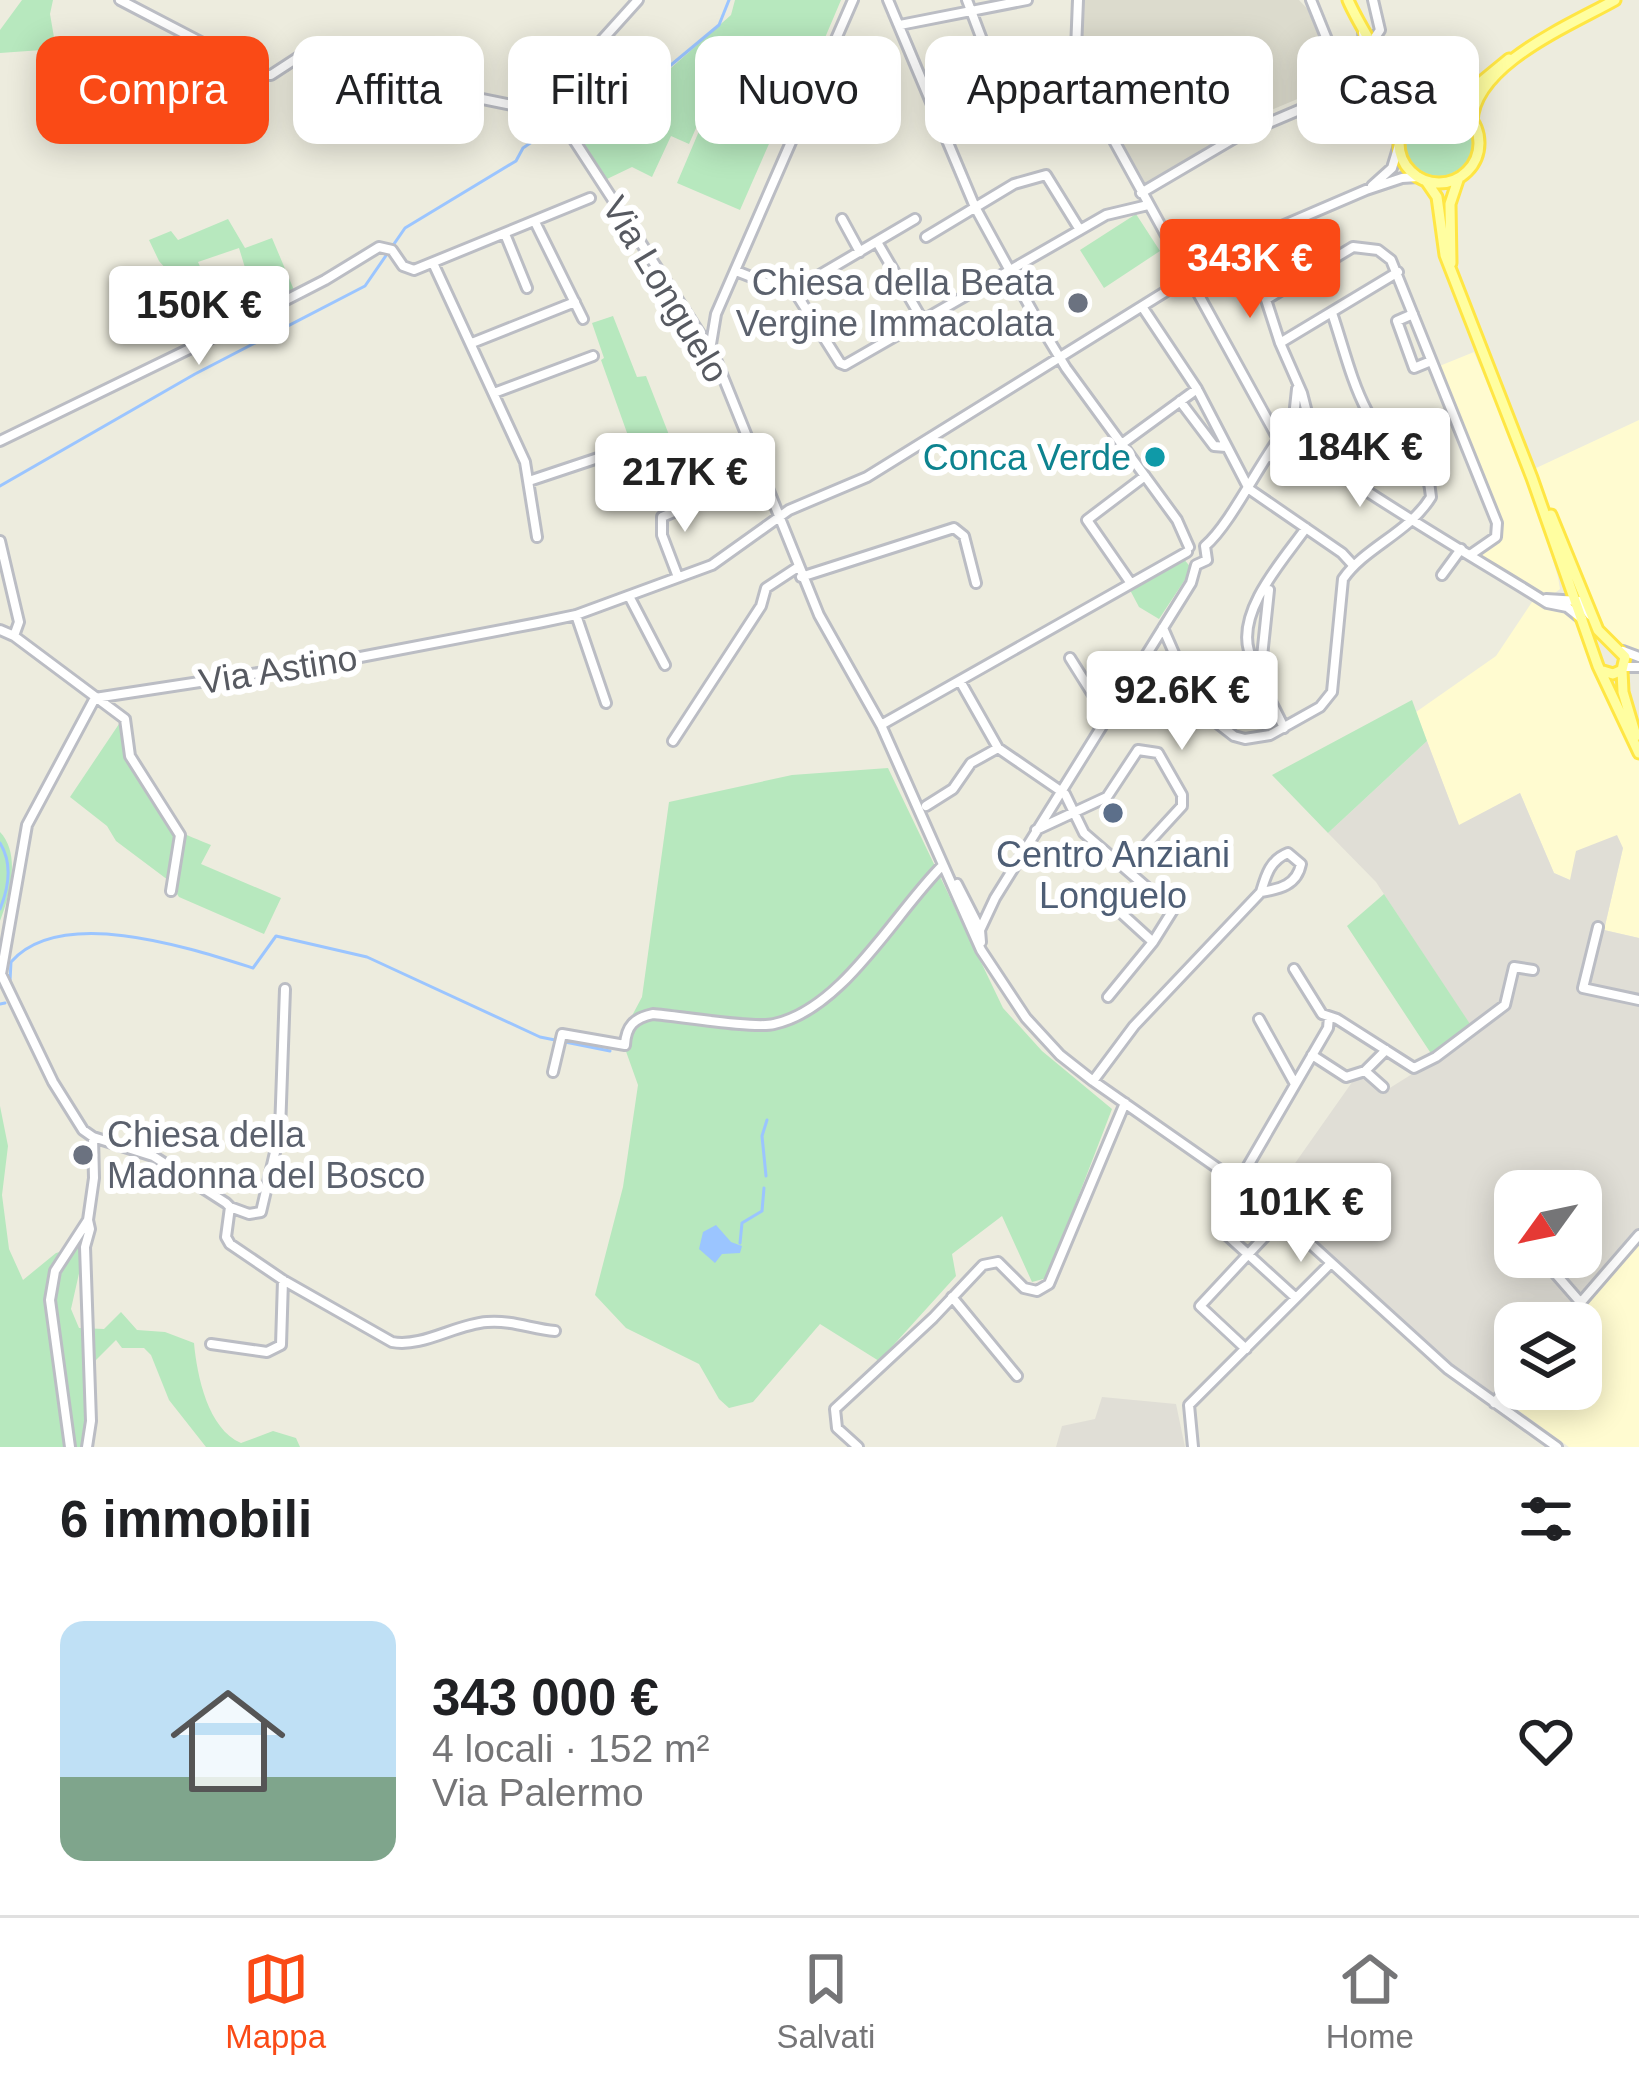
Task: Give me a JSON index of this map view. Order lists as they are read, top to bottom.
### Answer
{
  "streets": {
    "street": ["Via Longuelo", "Via Astino"]
  },
  "crossings": [
    ["Via Longuelo", "Via Astino"]
  ],
  "places": [
    "Chiesa della Beata Vergine Immacolata",
    "Conca Verde",
    "Centro Anziani Longuelo",
    "Chiesa della Madonna del Bosco"
  ],
  "north": "bottom left",
  "page": {
    "chip": [
      "Compra",
      "Affitta",
      "Filtri",
      "Nuovo",
      "Appartamento",
      "Casa"
    ],
    "price": [
      "343K €",
      "150K €",
      "184K €",
      "217K €",
      "92.6K €",
      "101K €"
    ],
    "heading": "6 immobili",
    "list": [
      {
        "name": "343 000 €",
        "note": "4 locali · 152 m² · Via Palermo"
      }
    ],
    "tabs": ["Mappa", "Salvati", "Home"]
  }
}
